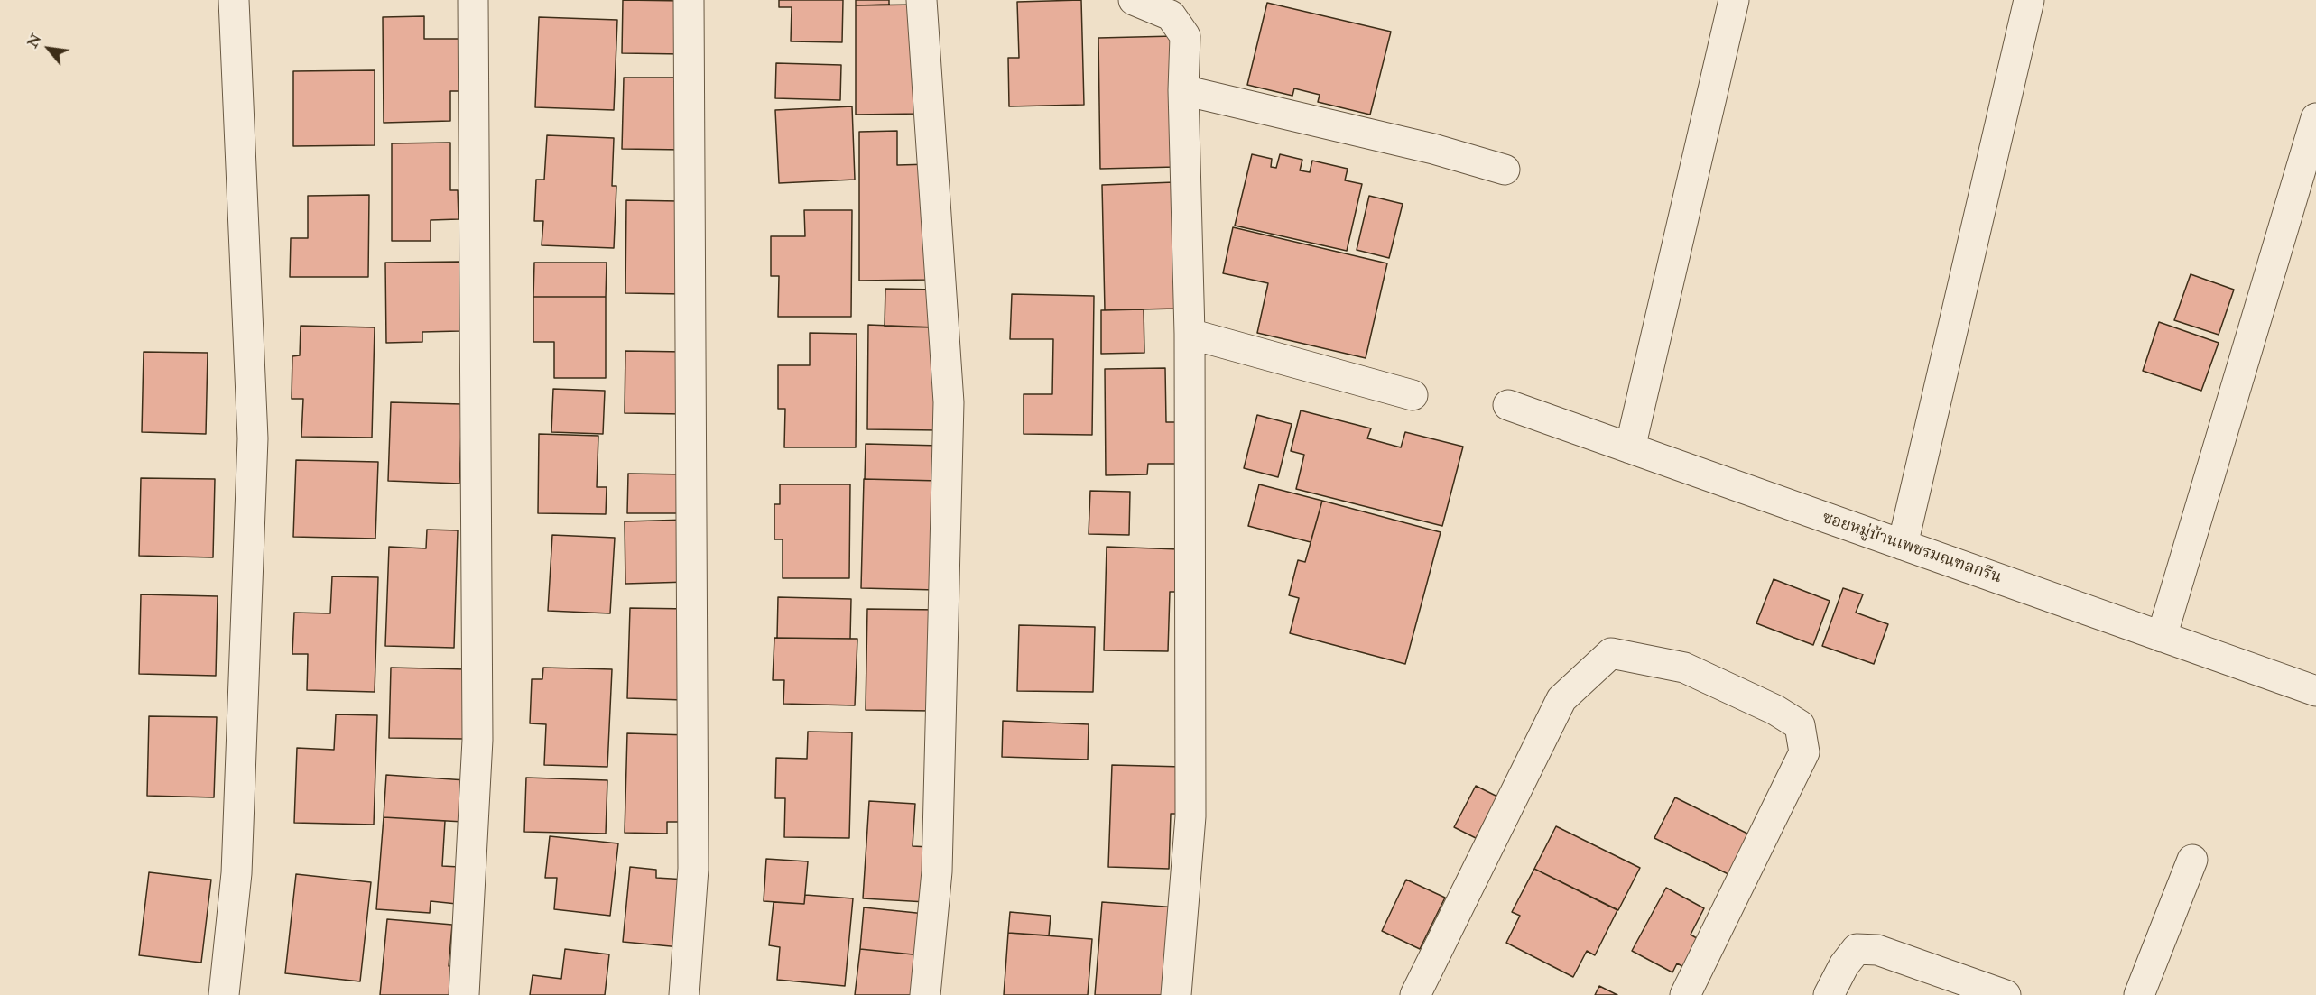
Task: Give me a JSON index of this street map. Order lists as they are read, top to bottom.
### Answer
{
  "streets": {
    "street": ["ซอยหมู่บ้านเพชรมณฑลกรีน"]
  },
  "north": "top left"
}
